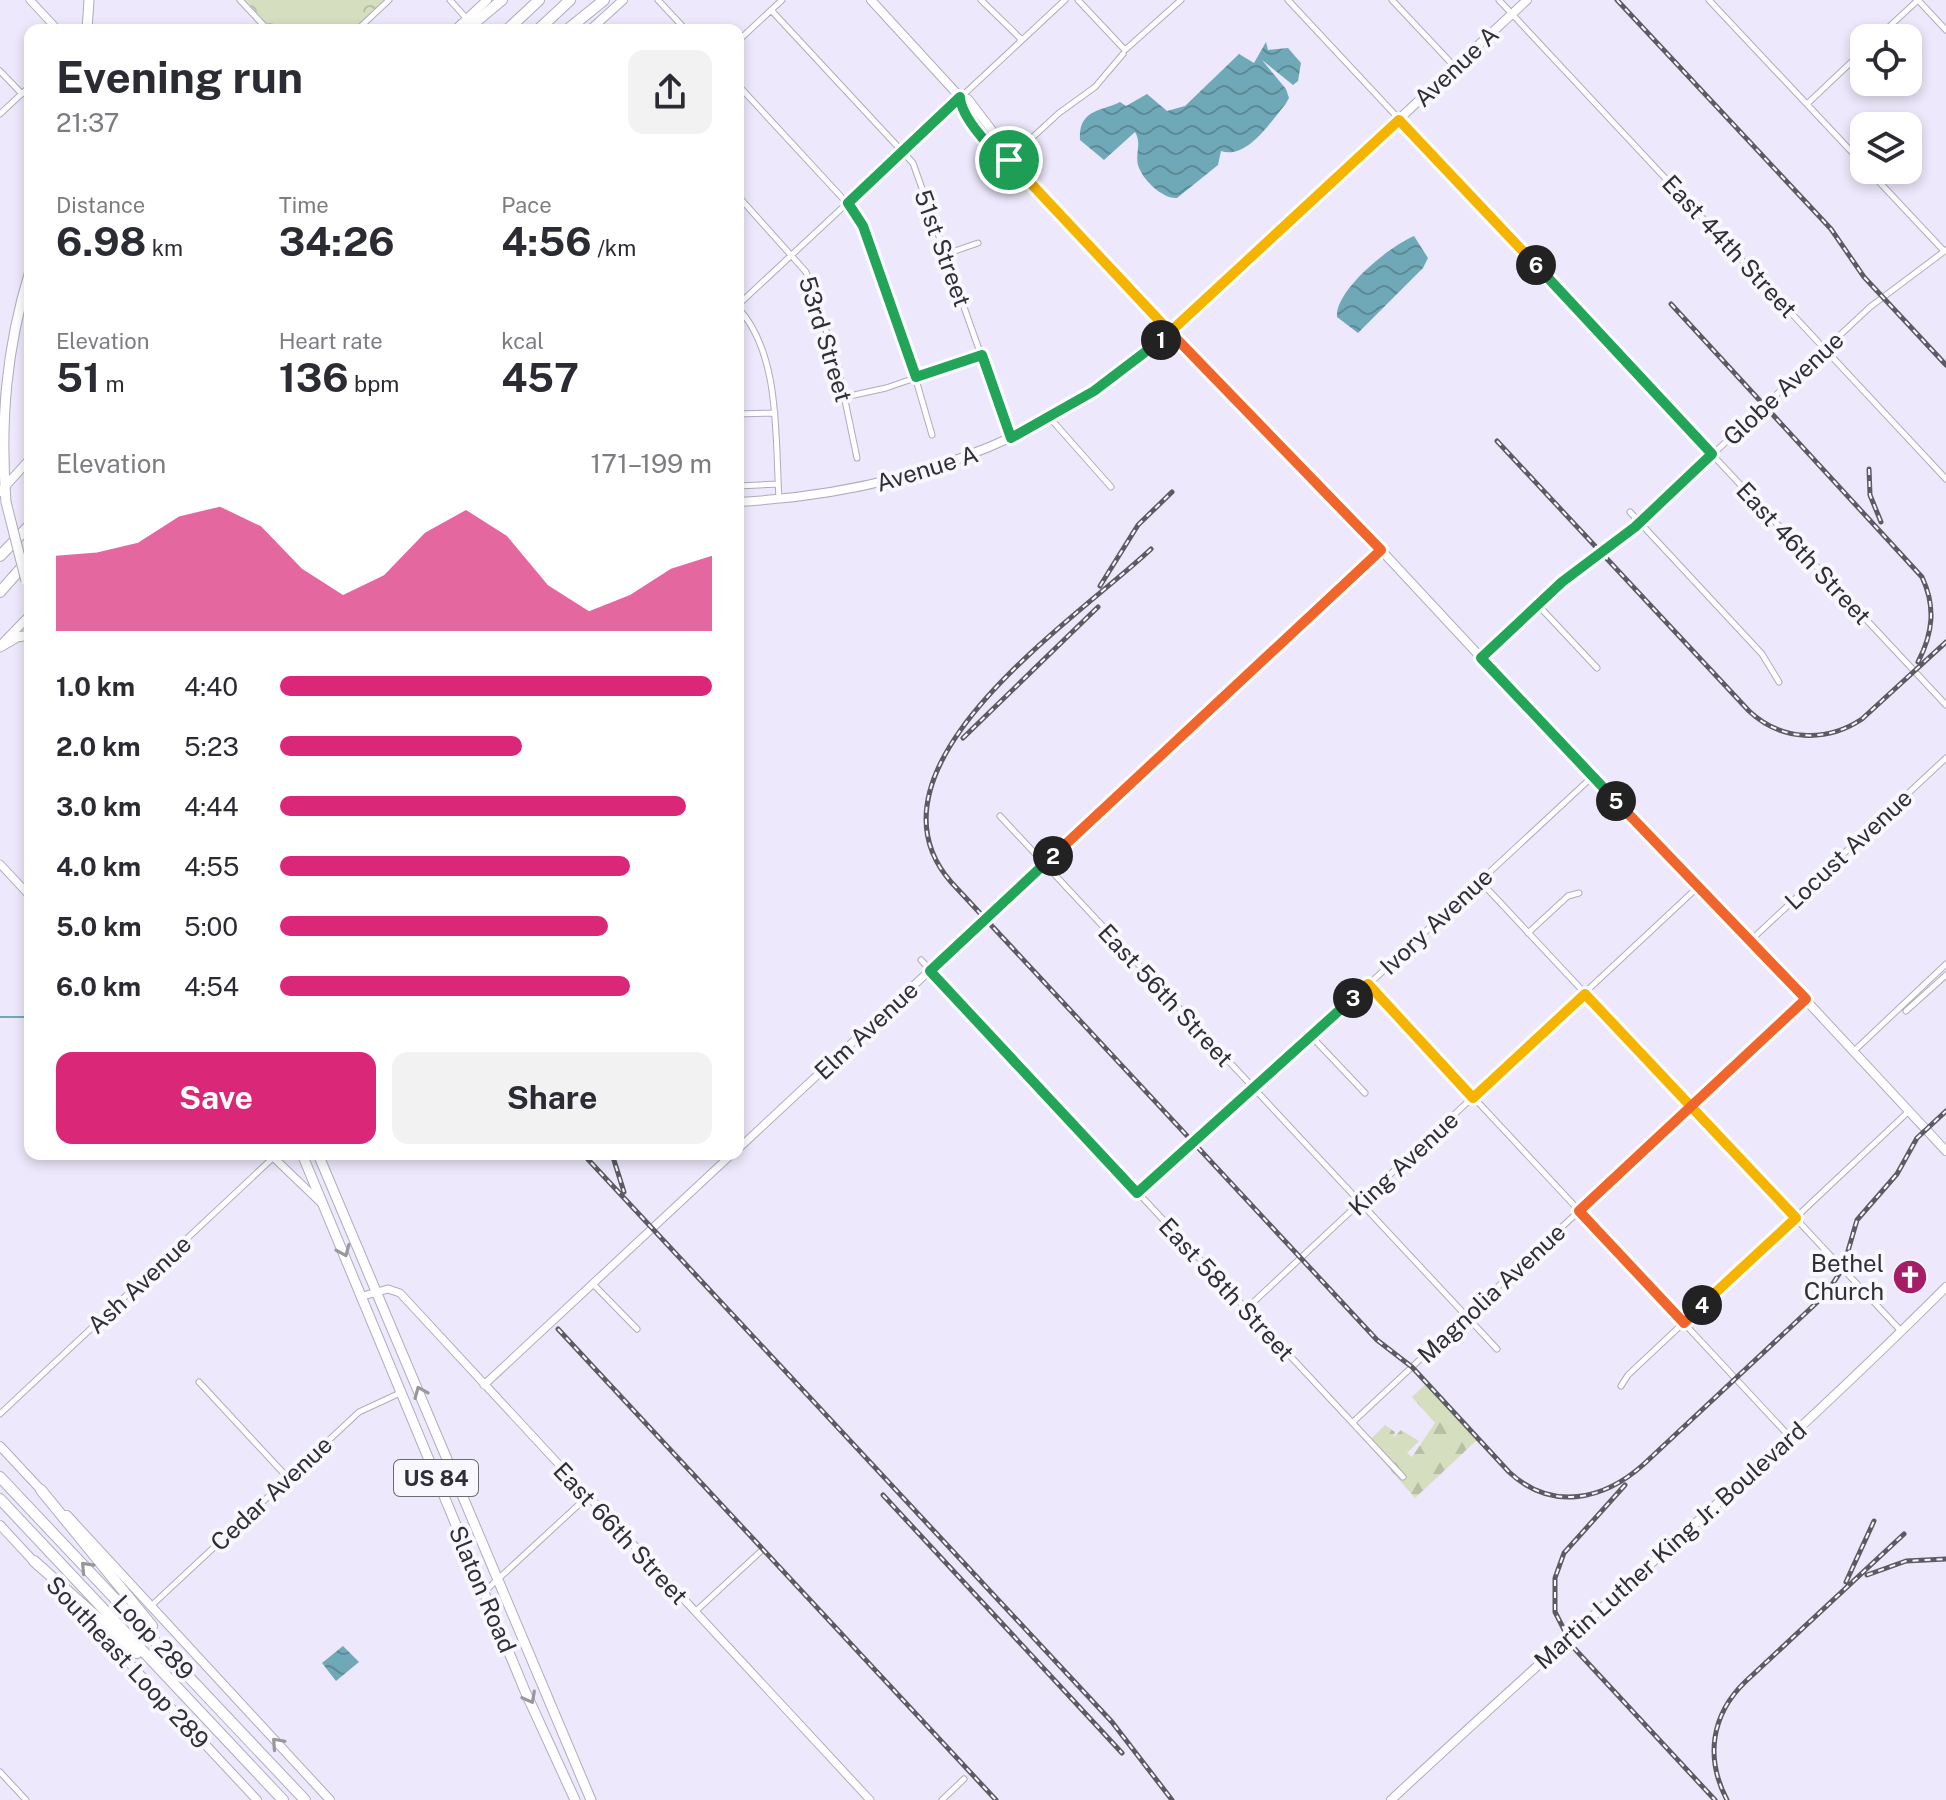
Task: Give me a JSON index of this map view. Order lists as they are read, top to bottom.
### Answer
{
  "streets": {
    "highway": ["US 84", "Slaton Road", "Loop 289"],
    "main road": ["Avenue A", "Martin Luther King Jr. Boulevard", "Southeast Loop 289"],
    "street": [
      "East 44th Street",
      "51st Street",
      "53rd Street",
      "Globe Avenue",
      "East 46th Street",
      "Locust Avenue",
      "Ivory Avenue",
      "East 56th Street",
      "Elm Avenue",
      "King Avenue",
      "Ash Avenue",
      "East 58th Street",
      "Magnolia Avenue",
      "Cedar Avenue",
      "East 66th Street"
    ]
  },
  "crossings": [
    ["Avenue A", "East 44th Street"],
    ["Avenue A", "51st Street"],
    ["Avenue A", "East 46th Street"],
    ["East 44th Street", "Globe Avenue"],
    ["Globe Avenue", "East 46th Street"],
    ["Ivory Avenue", "East 56th Street"],
    ["Ivory Avenue", "East 58th Street"],
    ["East 56th Street", "Elm Avenue"],
    ["East 56th Street", "King Avenue"],
    ["East 56th Street", "Magnolia Avenue"],
    ["Elm Avenue", "East 58th Street"],
    ["King Avenue", "East 58th Street"],
    ["East 58th Street", "Magnolia Avenue"],
    ["Cedar Avenue", "Slaton Road"],
    ["East 66th Street", "Slaton Road"]
  ],
  "places": {
    "church": ["Bethel Church"]
  },
  "page": {
    "heading": ["Evening run", "21:37"],
    "stats": [
      ["Distance", "6.98 km"],
      ["Time", "34:26"],
      ["Pace", "4:56 /km"],
      ["Elevation", "51 m"],
      ["Heart rate", "136 bpm"],
      ["kcal", "457"]
    ],
    "pins": [
      "6",
      "1",
      "5",
      "2",
      "3",
      "4"
    ],
    "chart": ["Elevation", "171–199 m"],
    "list": [
      {
        "name": "1.0 km",
        "note": "4:40"
      },
      {
        "name": "2.0 km",
        "note": "5:23"
      },
      {
        "name": "3.0 km",
        "note": "4:44"
      },
      {
        "name": "4.0 km",
        "note": "4:55"
      },
      {
        "name": "5.0 km",
        "note": "5:00"
      },
      {
        "name": "6.0 km",
        "note": "4:54"
      }
    ],
    "buttons": ["Save", "Share"]
  }
}
